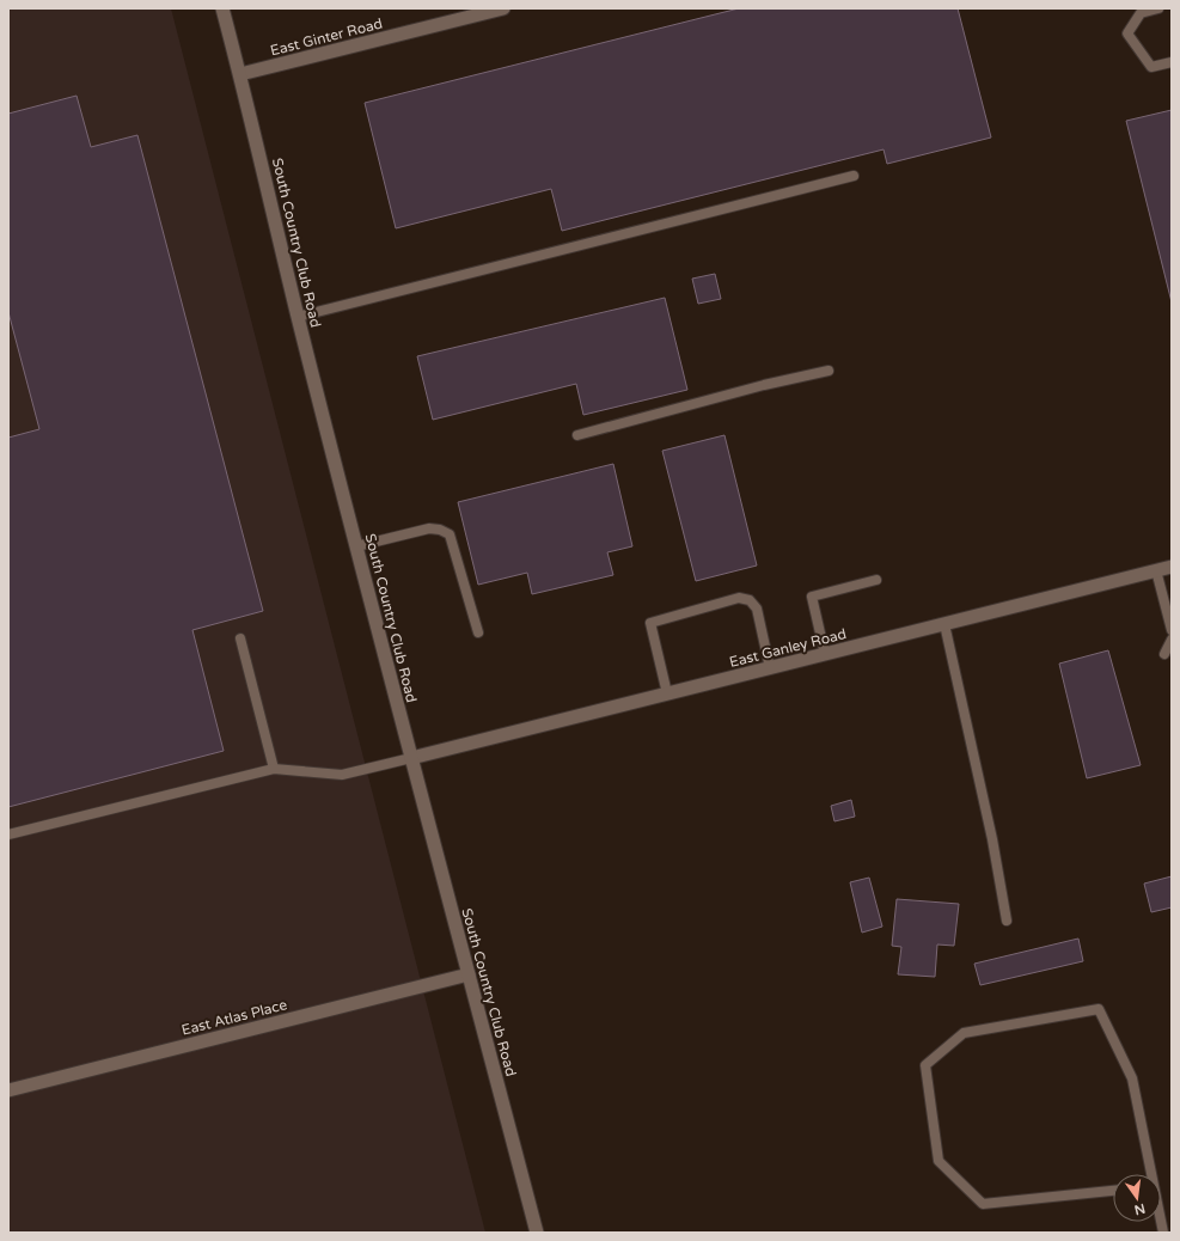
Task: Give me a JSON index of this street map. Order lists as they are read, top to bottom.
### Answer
{
  "streets": {
    "street": [
      "East Ginter Road",
      "South Country Club Road",
      "East Ganley Road",
      "East Atlas Place"
    ]
  },
  "crossings": [
    ["East Ginter Road", "South Country Club Road"],
    ["South Country Club Road", "East Ganley Road"],
    ["South Country Club Road", "East Atlas Place"]
  ],
  "north": "bottom"
}
